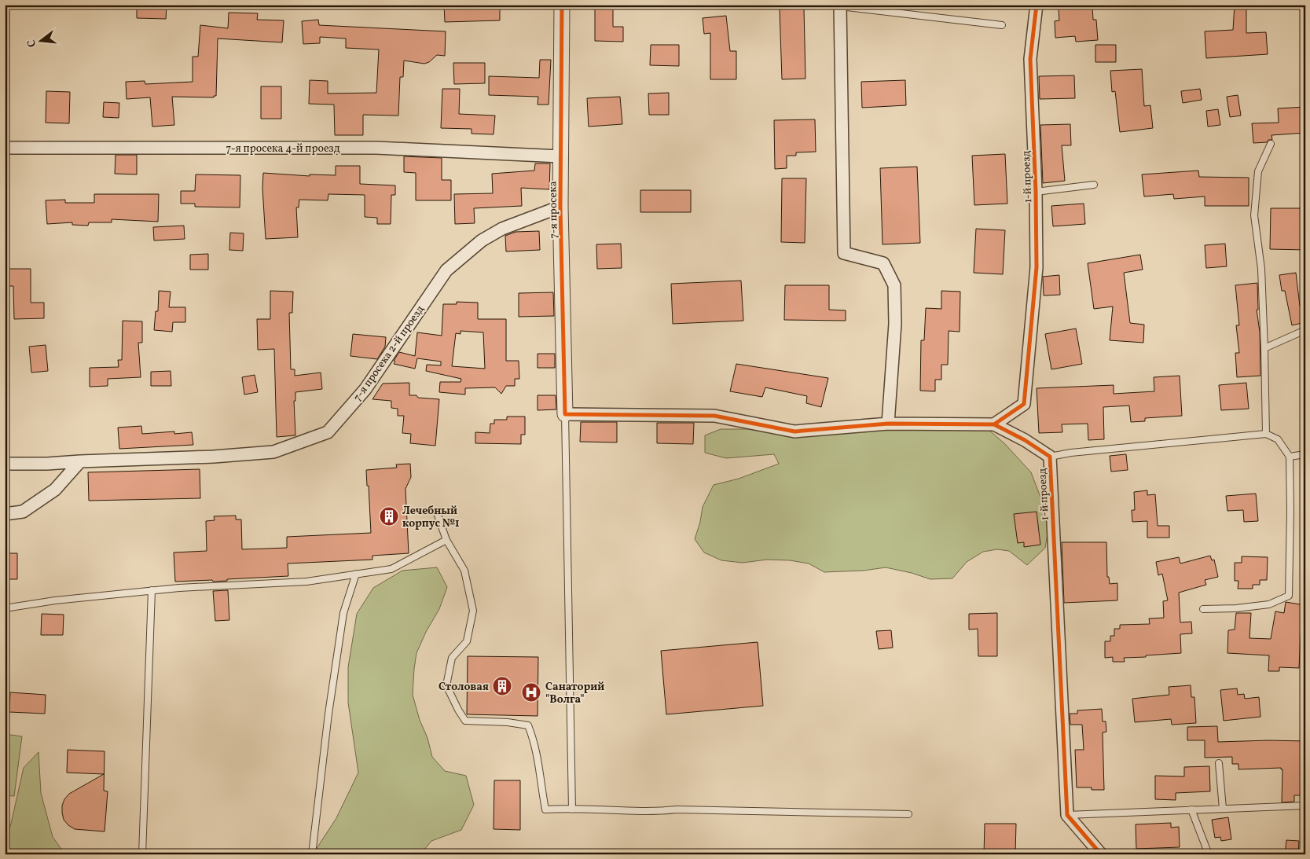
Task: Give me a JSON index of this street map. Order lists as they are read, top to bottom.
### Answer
{
  "streets": {
    "street": [
      "7-я просека 4-й проезд",
      "1-й проезд",
      "7-я просека",
      "7-я просека 2-й проезд"
    ]
  },
  "crossings": [
    ["7-я просека 4-й проезд", "7-я просека"],
    ["7-я просека", "7-я просека 2-й проезд"]
  ],
  "places": {
    "building": ["Лечебный корпус №1", "Столовая"],
    "hospital": ["Санаторий \"Волга\""]
  },
  "north": "left"
}
